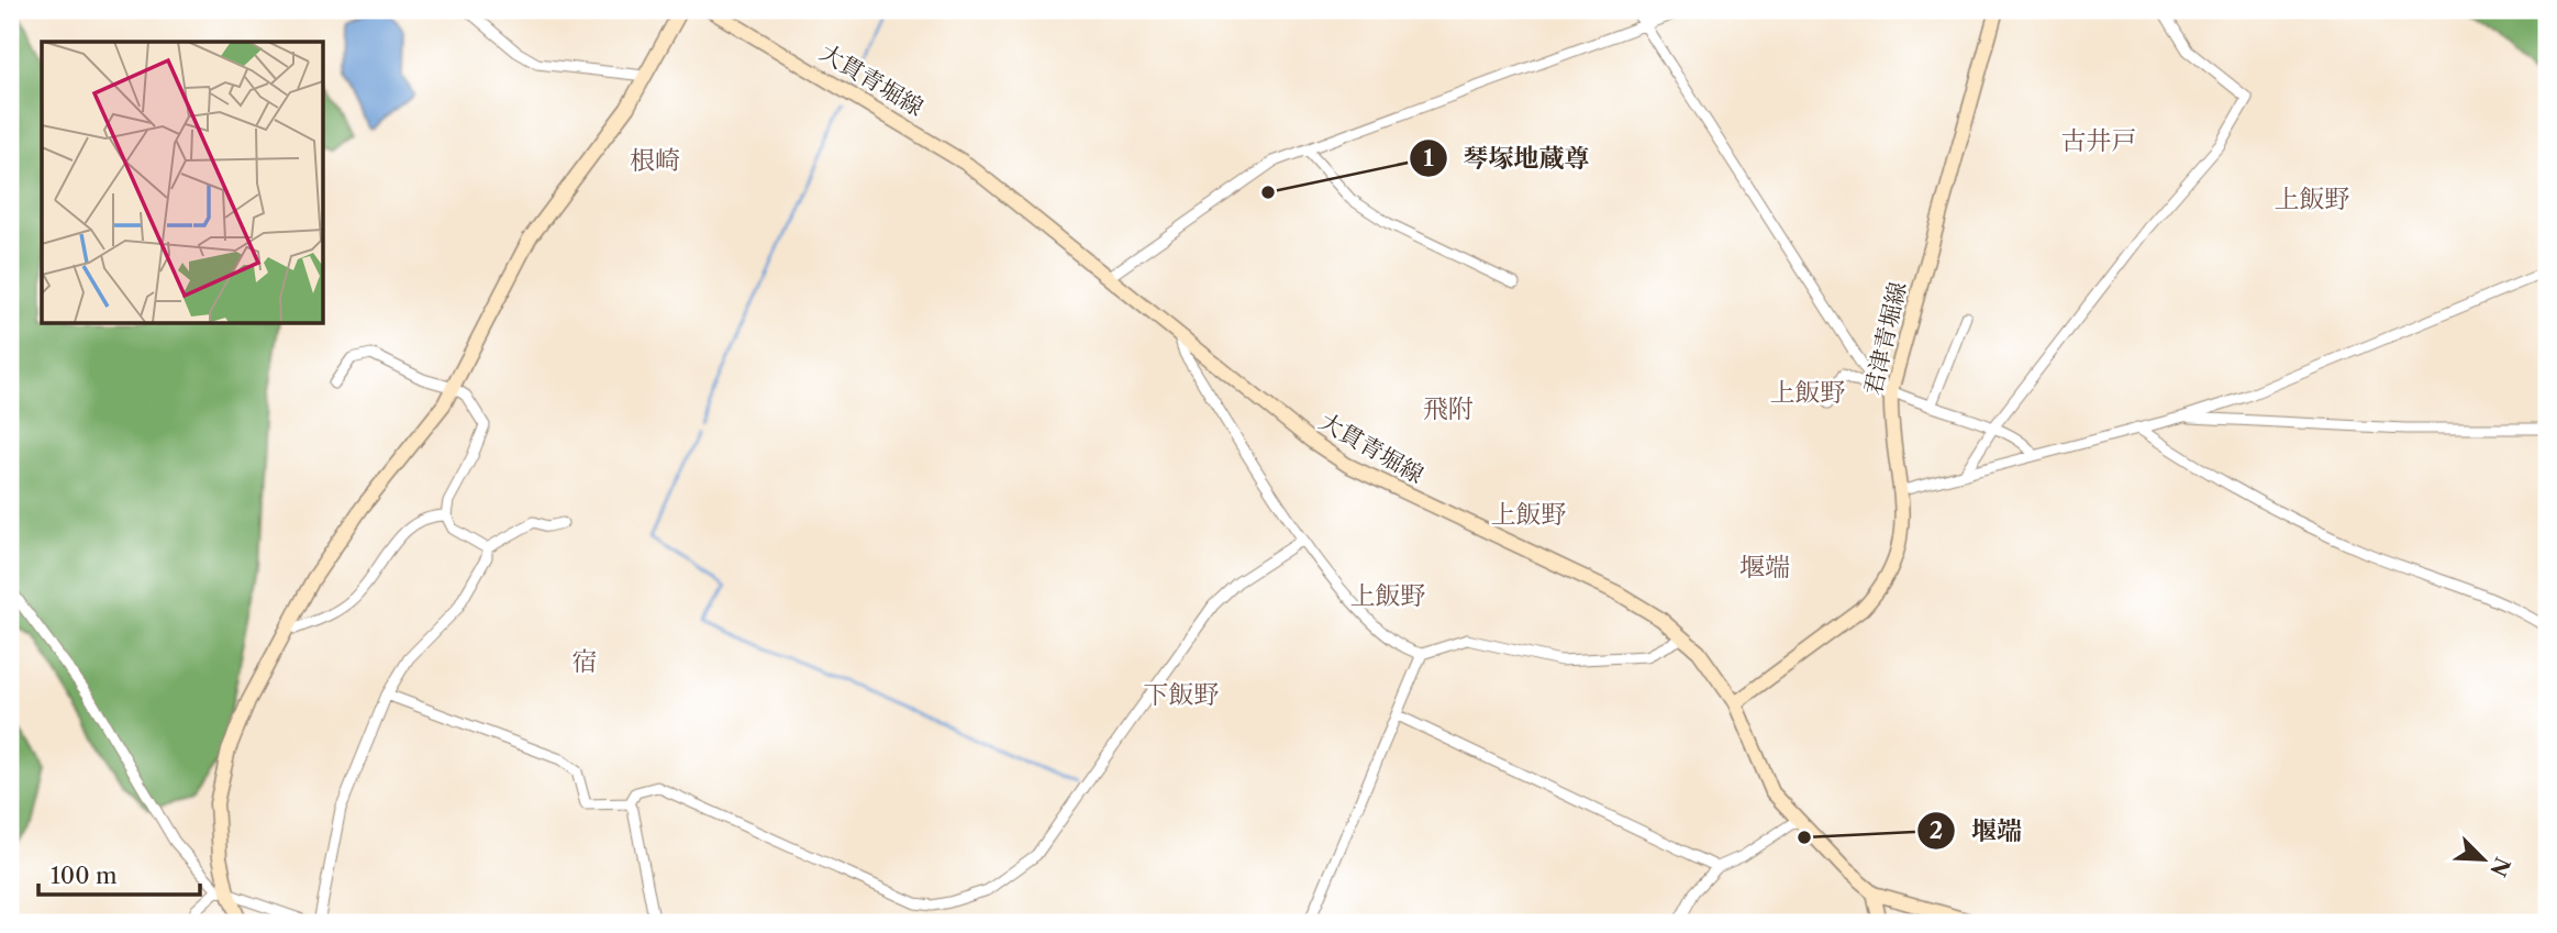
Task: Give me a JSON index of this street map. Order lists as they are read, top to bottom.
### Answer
{
  "streets": {
    "main road": ["大貫青堀線", "君津青堀線"]
  },
  "crossings": [
    ["大貫青堀線", "君津青堀線"]
  ],
  "districts": [
    "古井戸",
    "根崎",
    "上飯野",
    "上飯野",
    "飛附",
    "上飯野",
    "堰端",
    "上飯野",
    "宿",
    "下飯野"
  ],
  "places": ["琴塚地蔵尊", "堰端"],
  "scale_bar": "100 m",
  "north": "bottom right"
}
